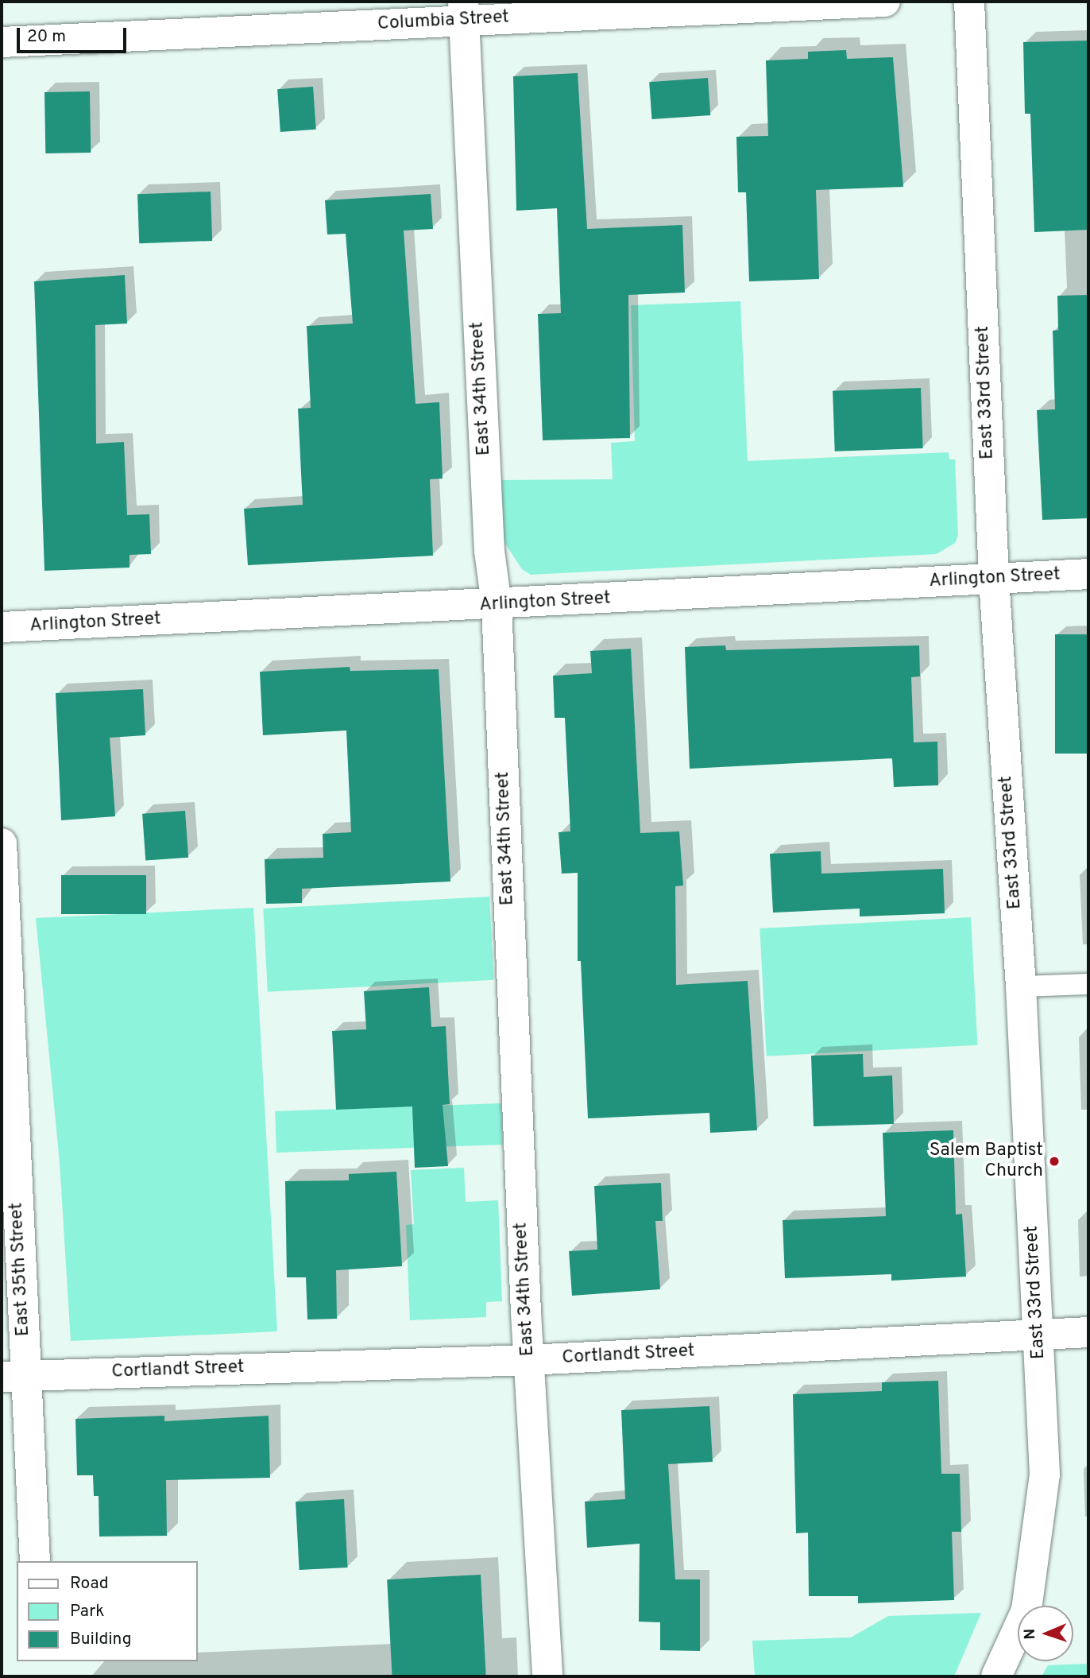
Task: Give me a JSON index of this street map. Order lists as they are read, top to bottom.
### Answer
{
  "streets": {
    "street": [
      "Columbia Street",
      "East 34th Street",
      "East 33rd Street",
      "Arlington Street",
      "East 35th Street",
      "Cortlandt Street"
    ]
  },
  "crossings": [
    ["Columbia Street", "East 34th Street"],
    ["East 34th Street", "Arlington Street"],
    ["East 34th Street", "Cortlandt Street"],
    ["East 33rd Street", "Arlington Street"],
    ["East 33rd Street", "Cortlandt Street"],
    ["East 35th Street", "Cortlandt Street"]
  ],
  "places": ["Salem Baptist Church"],
  "legend": ["Road", "Park", "Building"],
  "scale_bar": "20 m",
  "north": "left"
}
